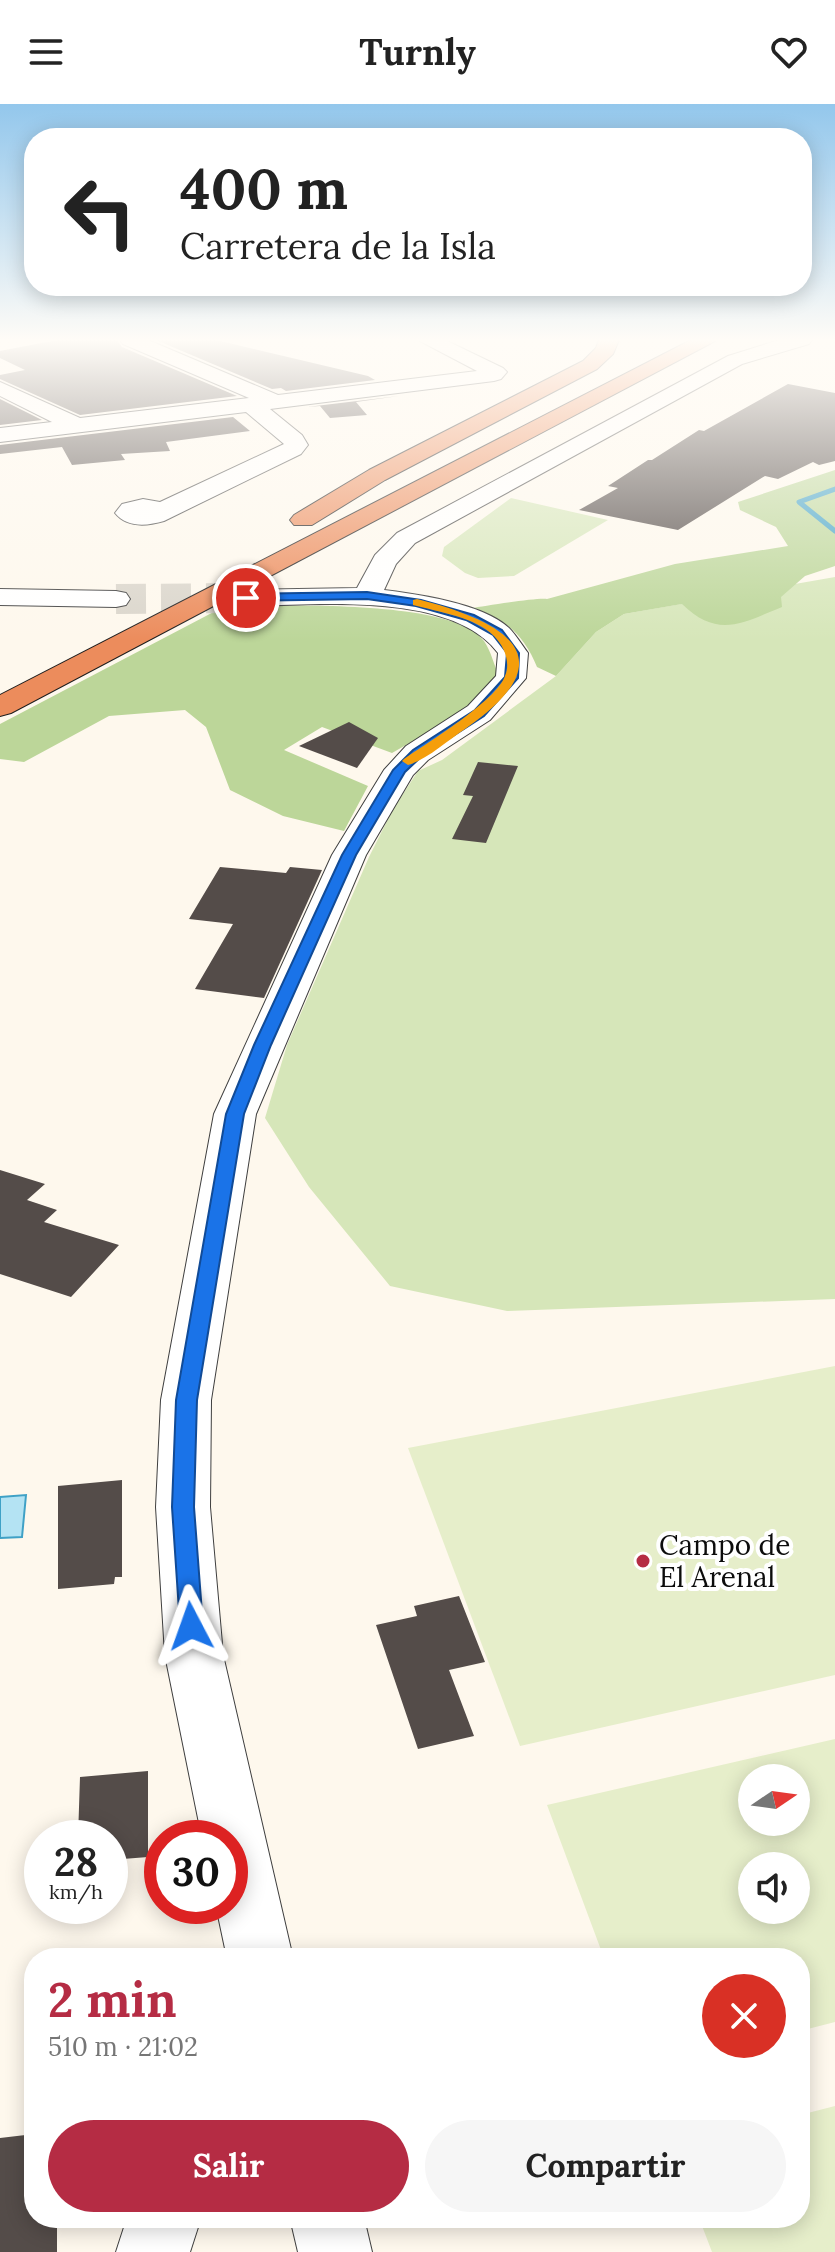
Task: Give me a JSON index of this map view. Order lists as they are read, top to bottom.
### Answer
{
  "places": ["Campo de El Arenal"],
  "north": "right",
  "page": {
    "header": "Turnly",
    "turn": ["400 m", "Carretera de la Isla"],
    "speed": "28 km/h",
    "limit": "30",
    "heading": ["2 min", "510 m · 21:02"],
    "buttons": ["Salir", "Compartir"]
  }
}
